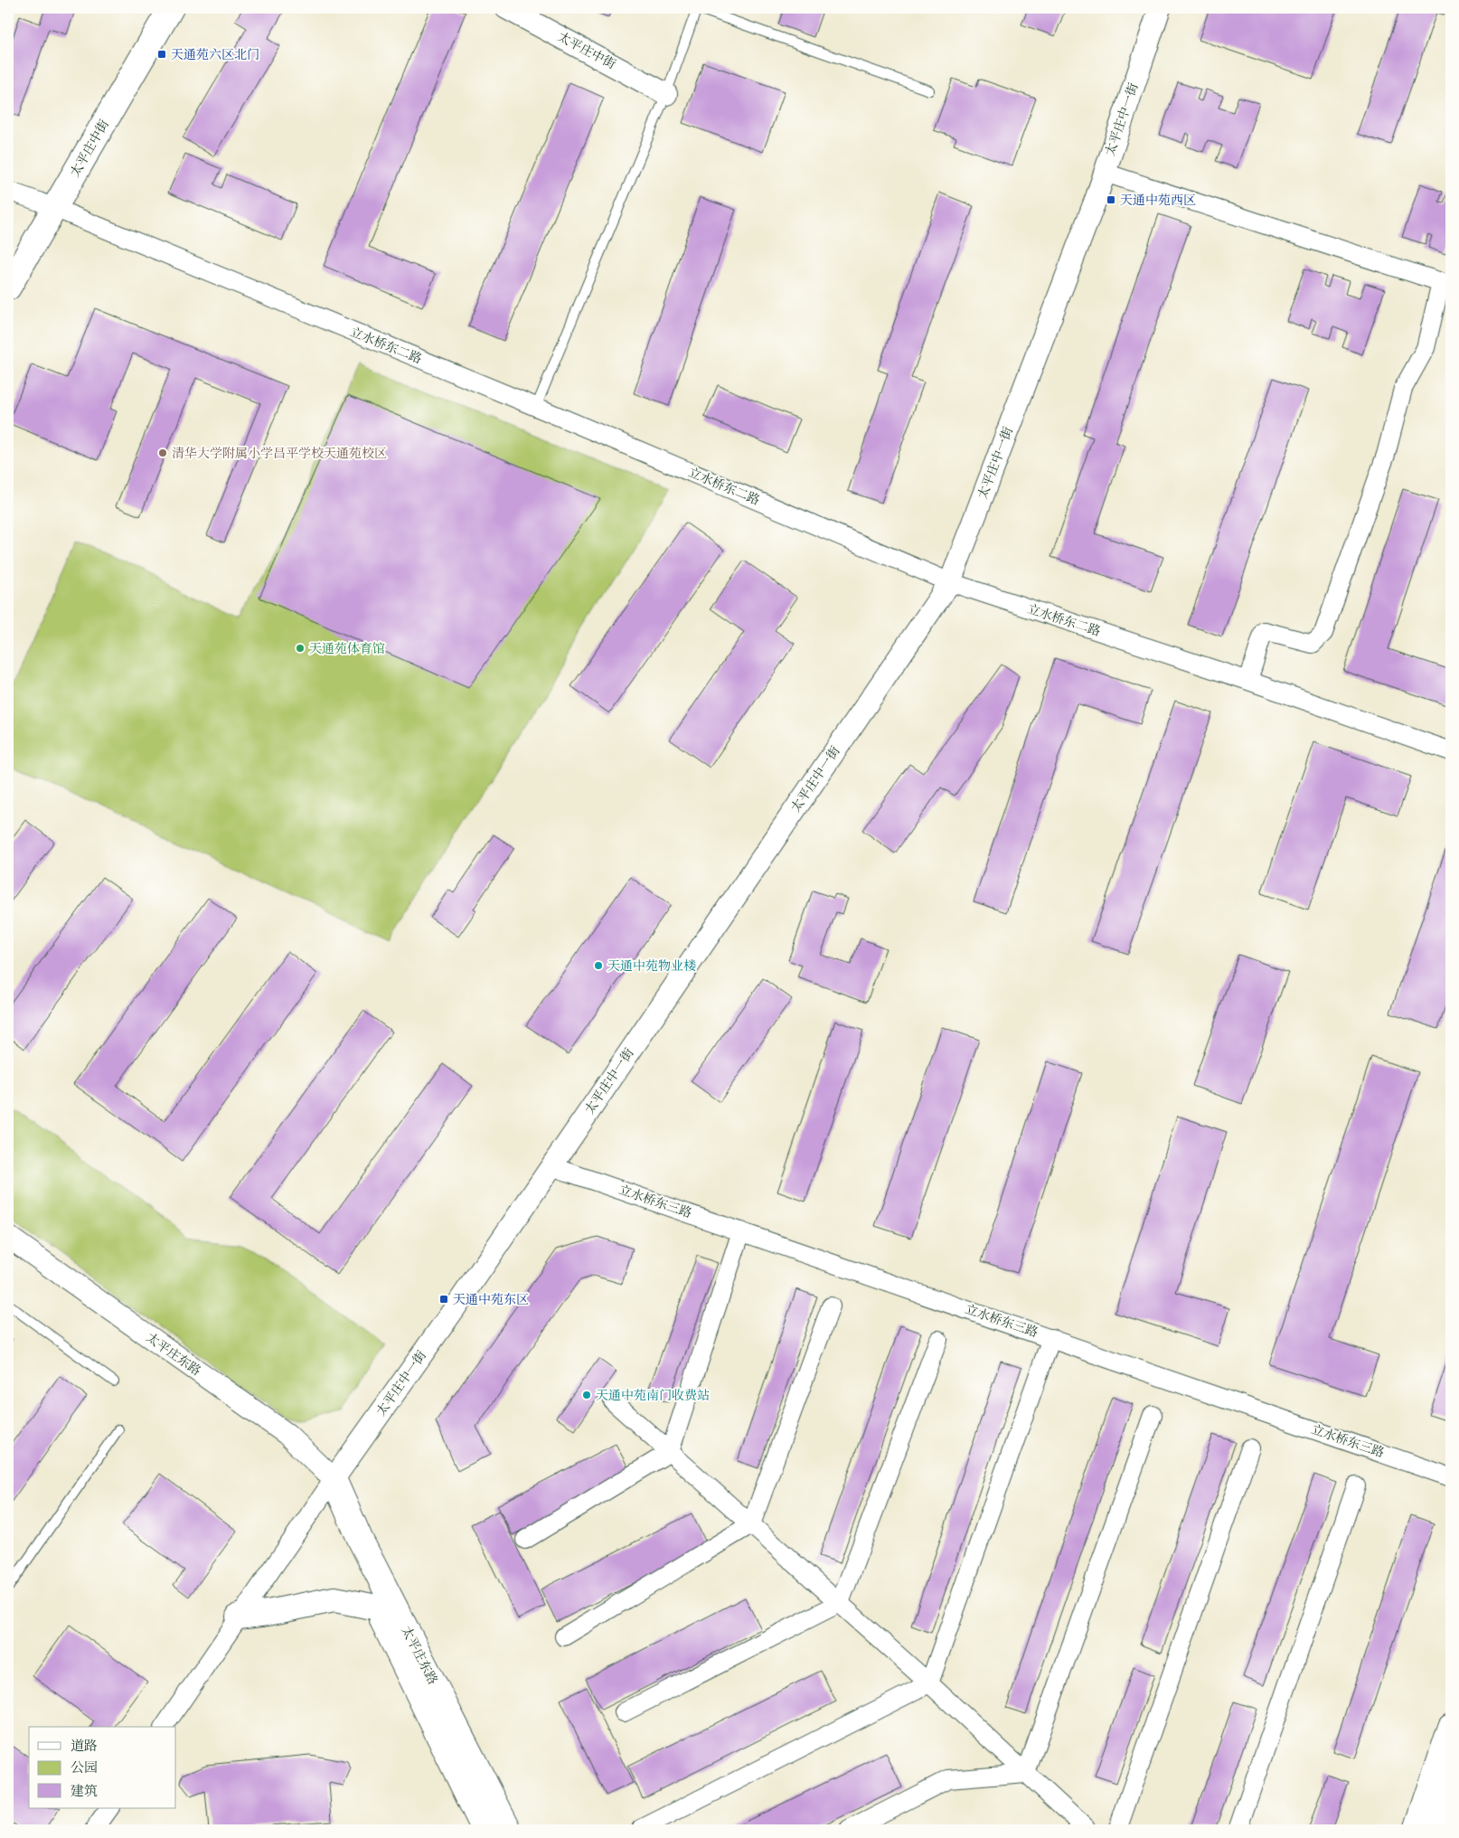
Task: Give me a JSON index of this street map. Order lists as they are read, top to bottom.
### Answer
{
  "streets": {
    "main road": ["太平庄中街", "太平庄东路"],
    "street": ["太平庄中一街", "立水桥东二路", "立水桥东三路"]
  },
  "crossings": [
    ["太平庄中街", "立水桥东二路"],
    ["太平庄中一街", "立水桥东二路"],
    ["太平庄中一街", "立水桥东三路"],
    ["太平庄中一街", "太平庄东路"]
  ],
  "places": {
    "transit": ["天通苑六区北门", "天通中苑西区", "天通中苑东区"],
    "other": [
      "清华大学附属小学昌平学校天通苑校区",
      "天通苑体育馆",
      "天通中苑物业楼",
      "天通中苑南门收费站"
    ]
  },
  "legend": ["道路", "公园", "建筑"]
}
